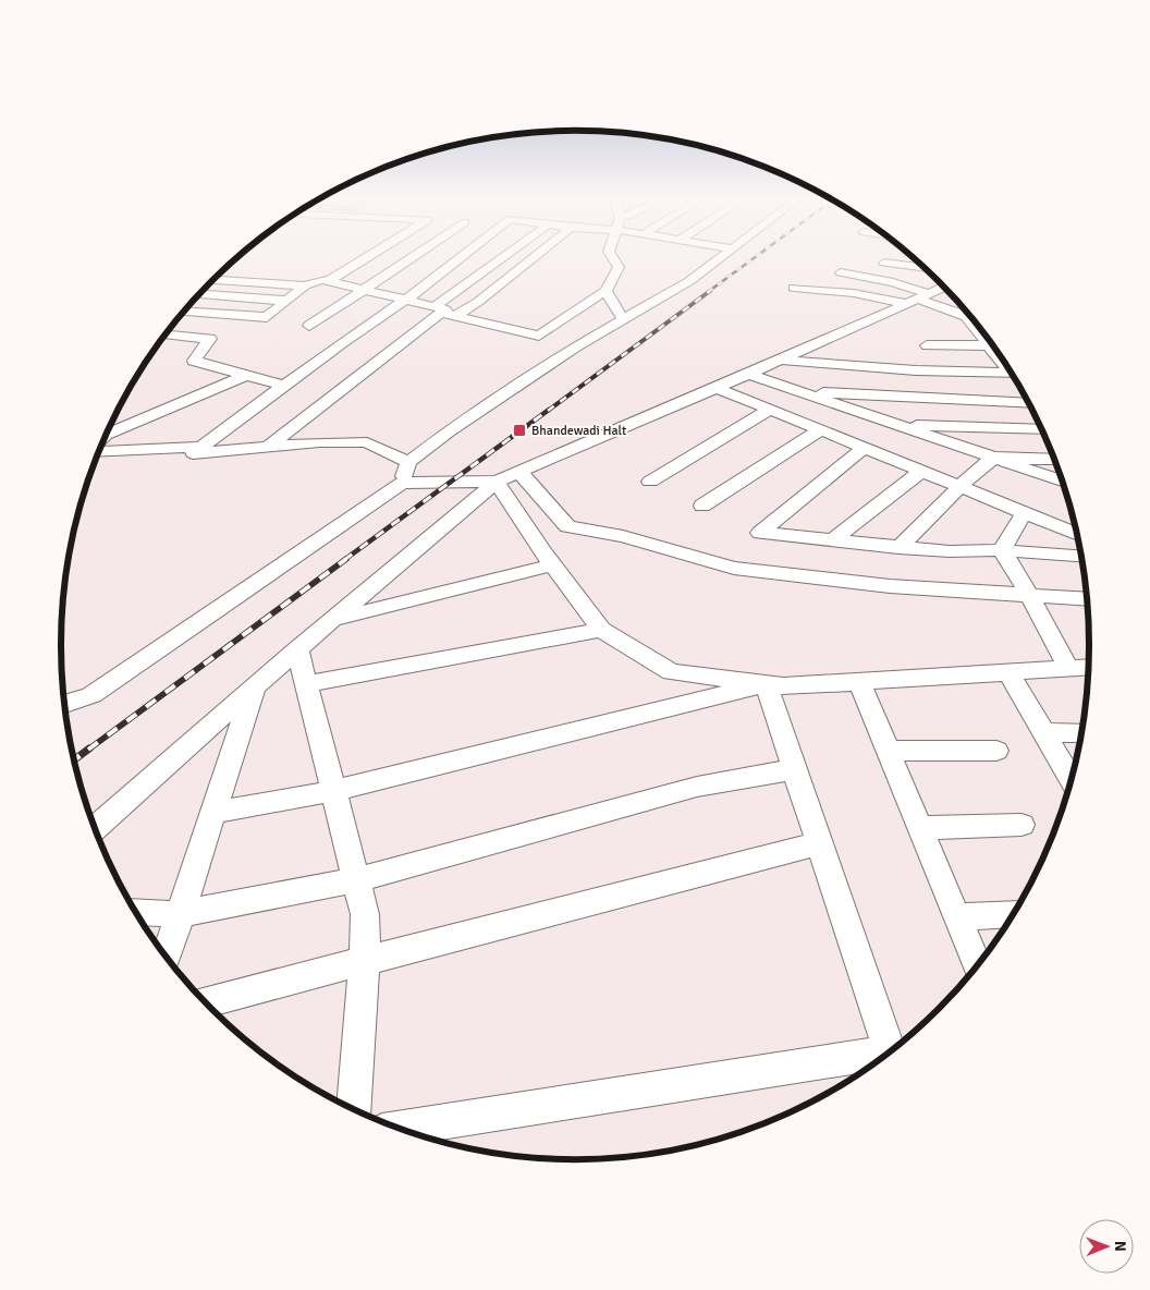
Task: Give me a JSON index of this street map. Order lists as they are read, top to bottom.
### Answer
{
  "places": {
    "transit": ["Bhandewadi Halt"]
  },
  "north": "right"
}
